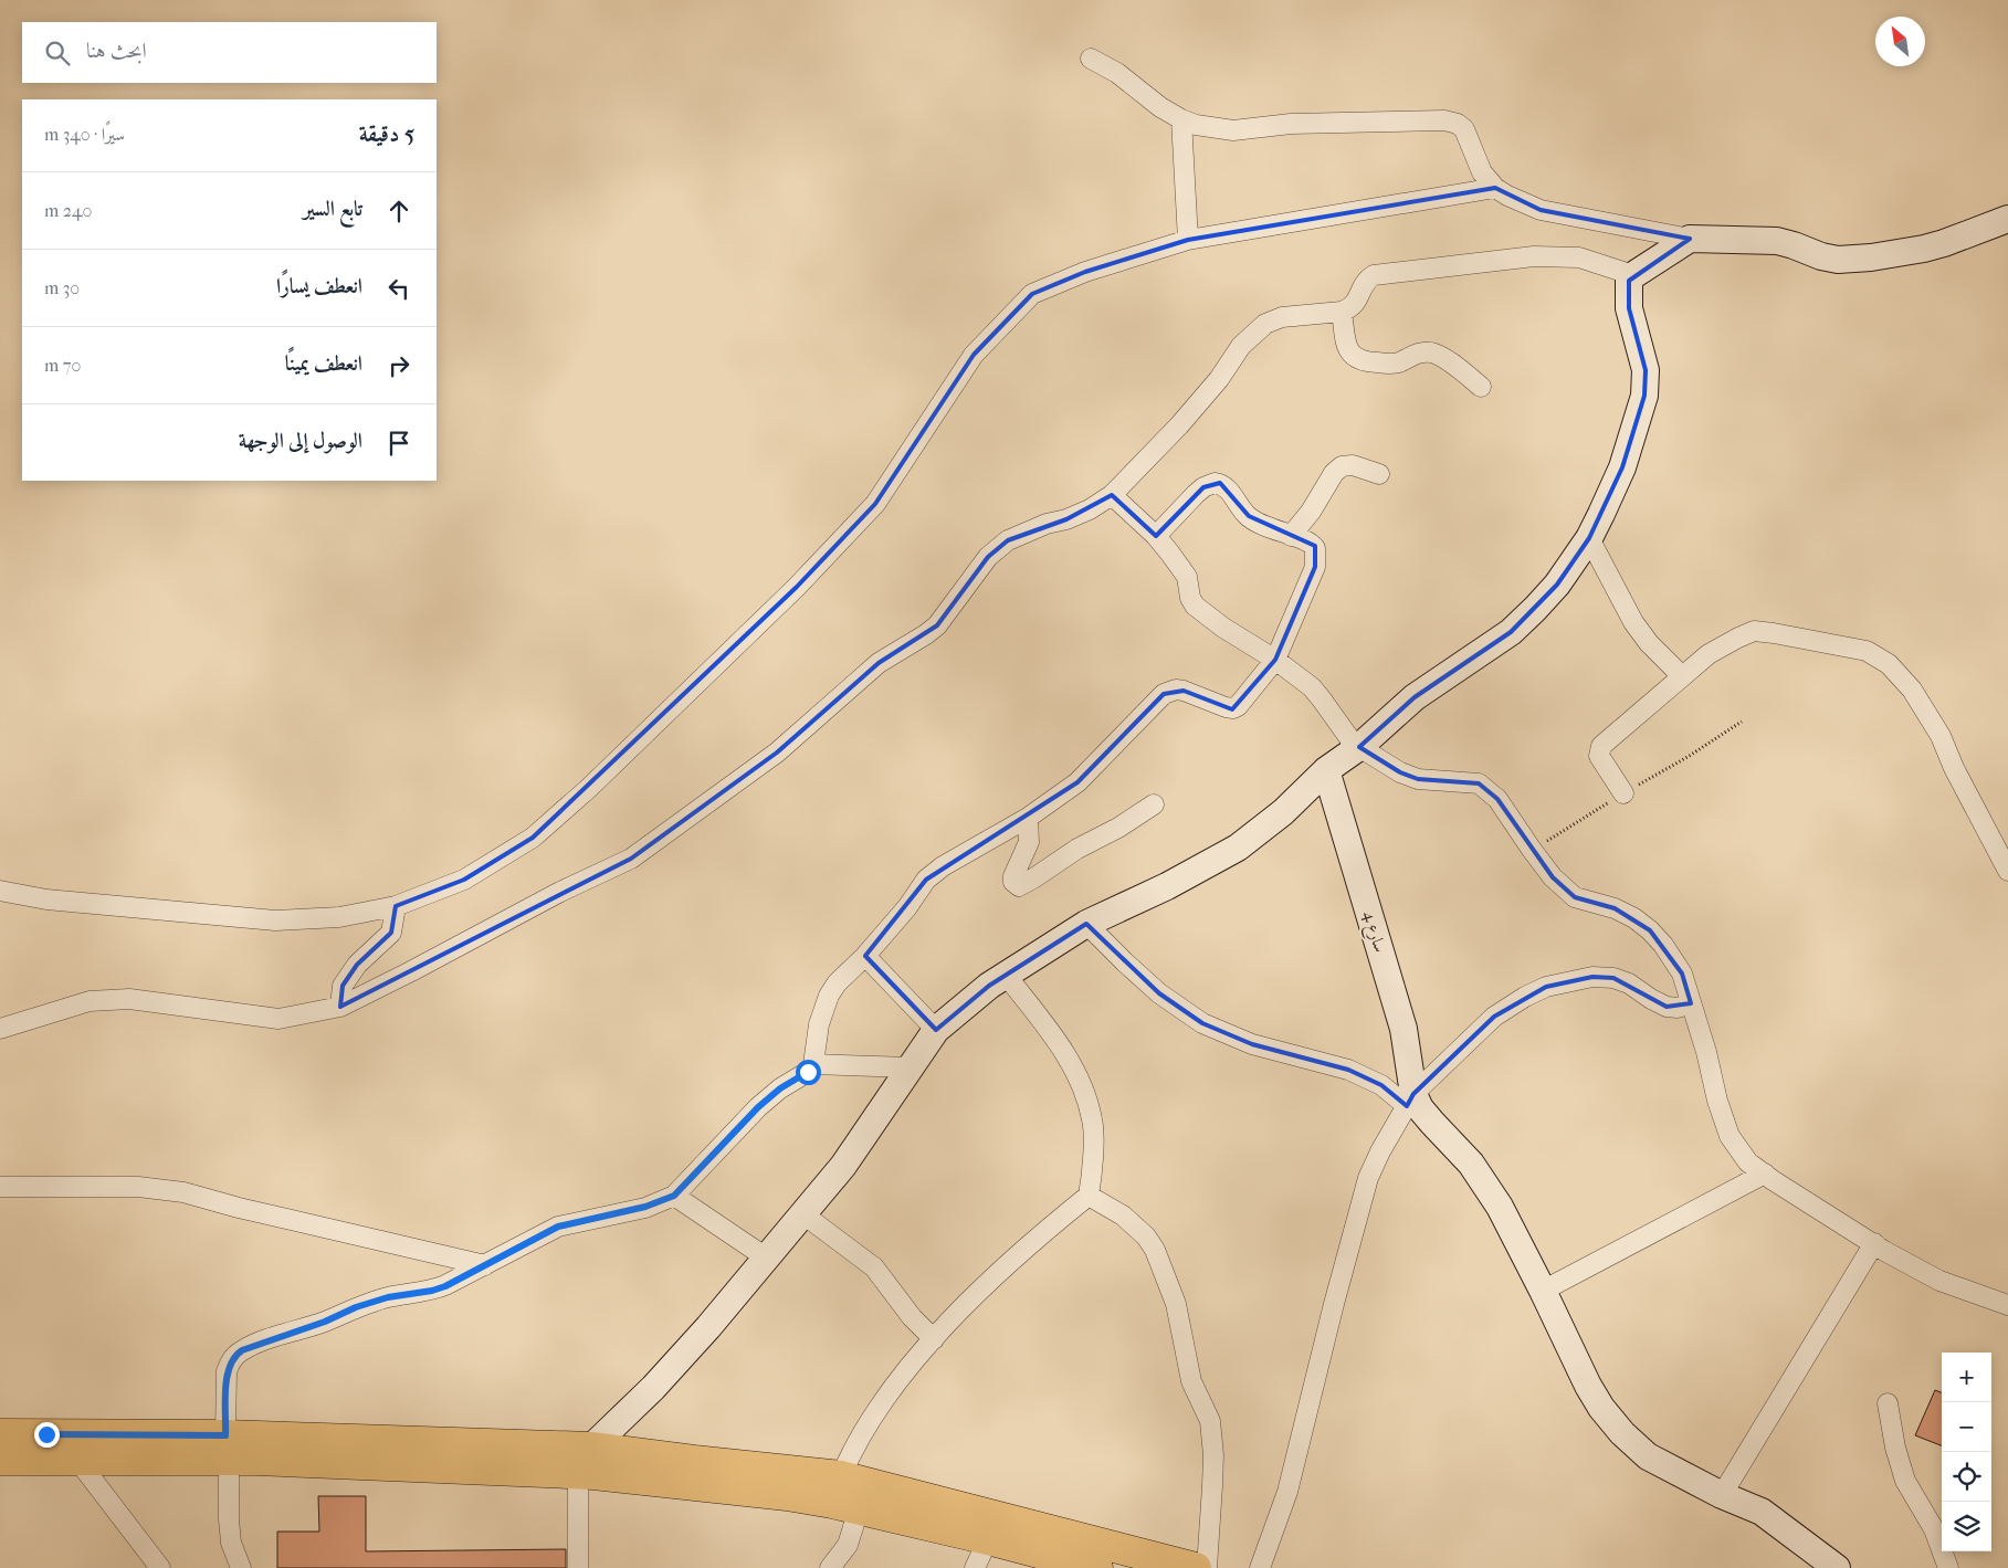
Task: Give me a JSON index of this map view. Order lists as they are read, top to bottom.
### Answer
{
  "streets": {
    "main road": ["سارع 4"]
  },
  "north": "top left",
  "page": {
    "search": "ابحث هنا",
    "heading": ["5 دقيقة", "سيرًا · 340 m"],
    "list": [
      ["تابع السير", "240 m"],
      ["انعطف يسارًا", "30 m"],
      ["انعطف يمينًا", "70 m"],
      "الوصول إلى الوجهة"
    ],
    "map_buttons": ["+", "−"]
  }
}
